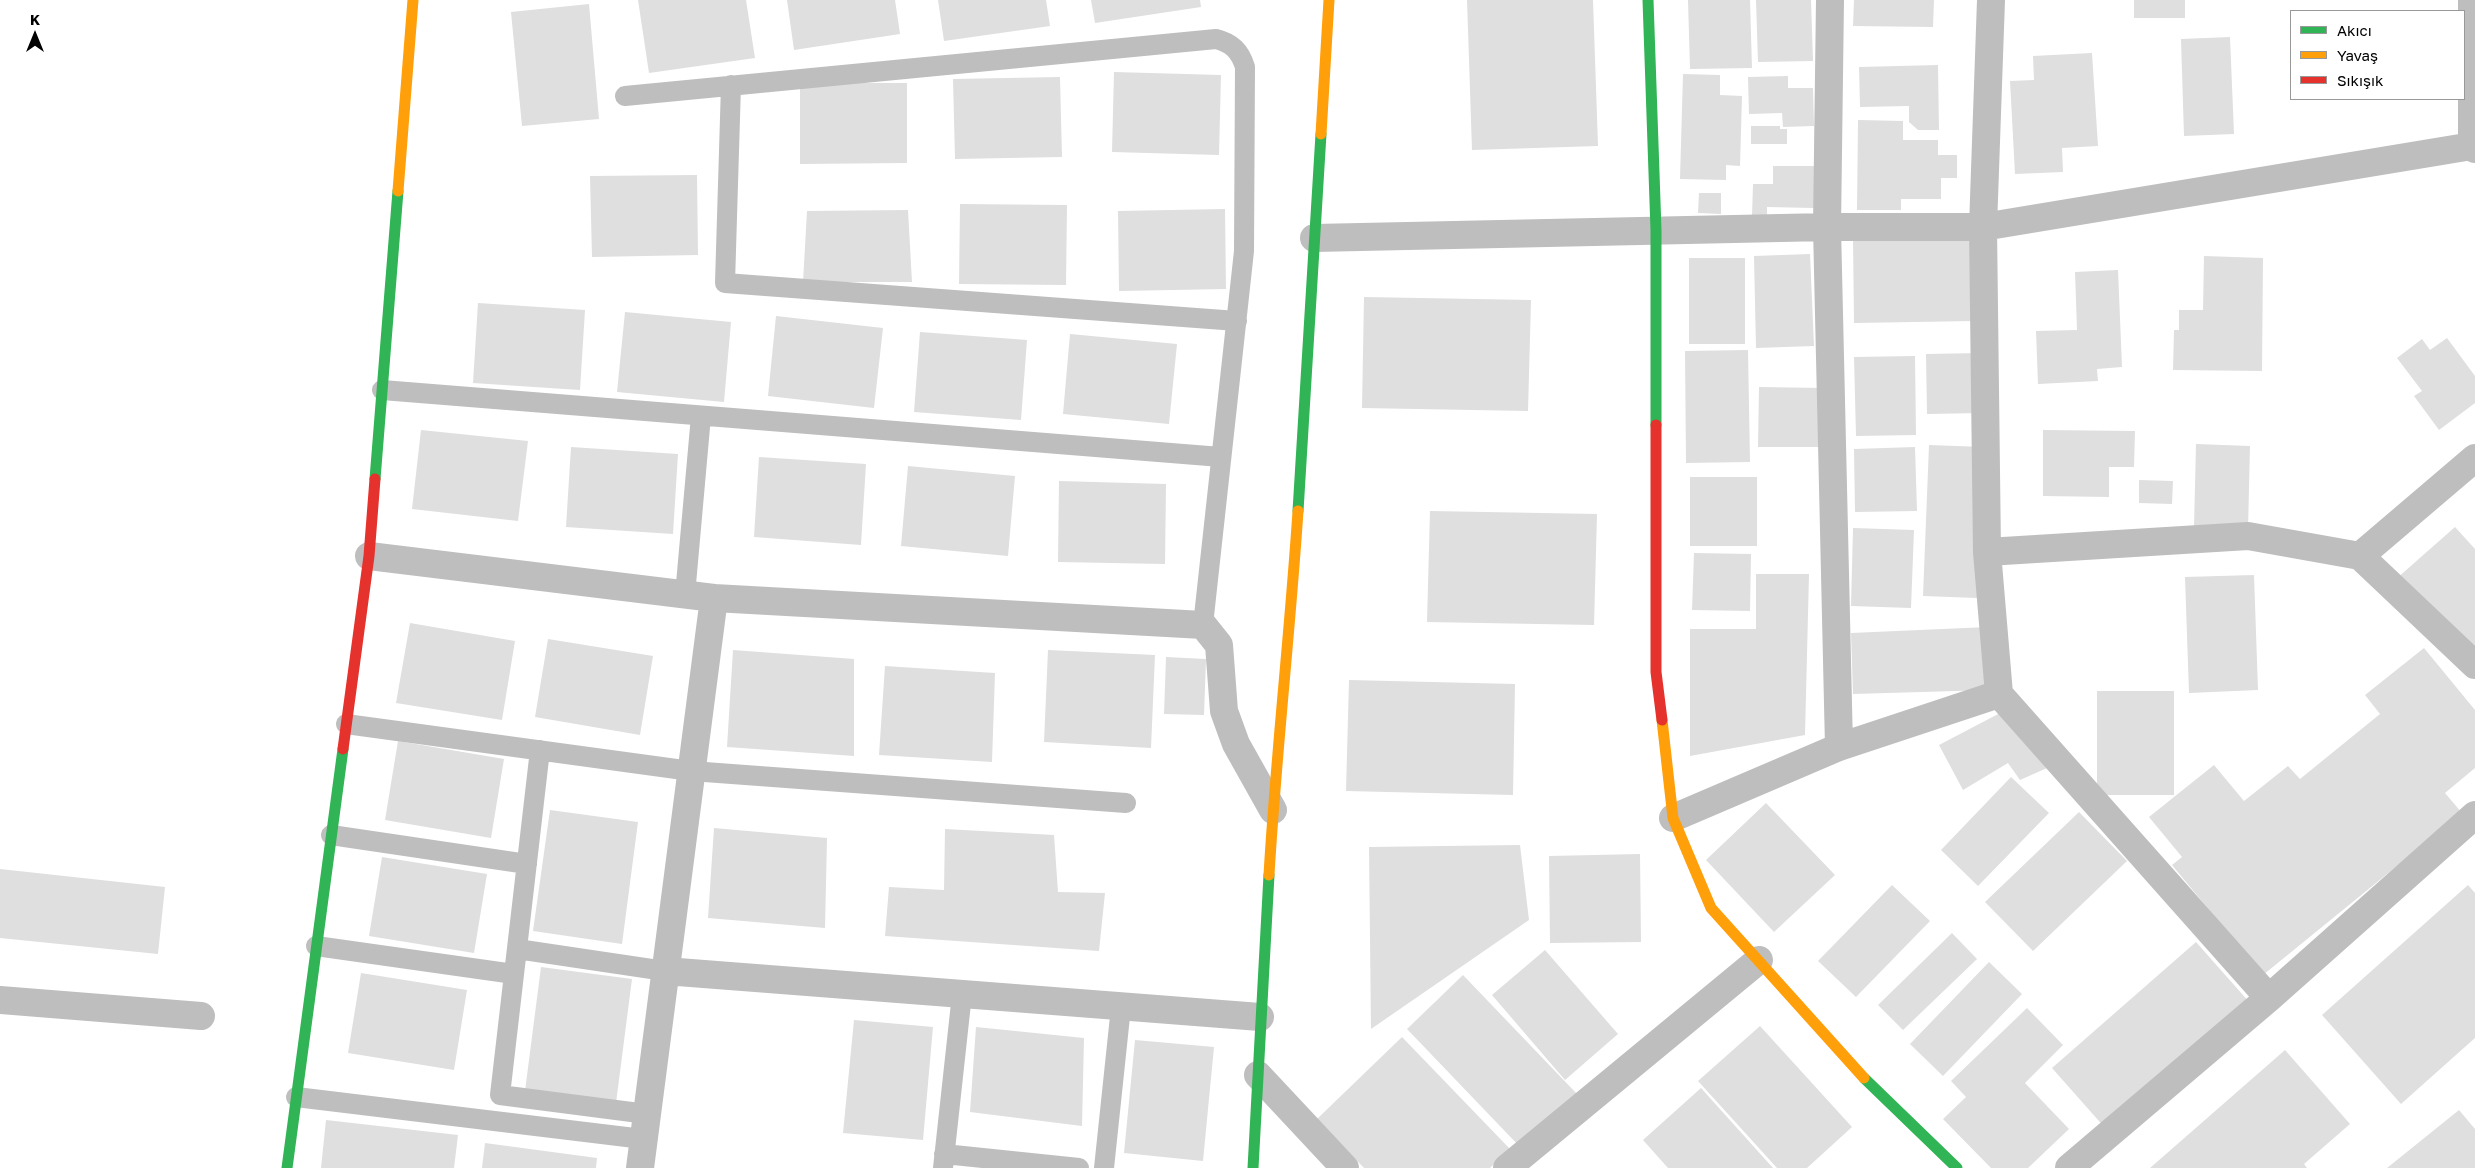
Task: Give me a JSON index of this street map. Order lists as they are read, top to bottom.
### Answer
{
  "legend": ["Akıcı", "Yavaş", "Sıkışık"],
  "north": "top"
}
